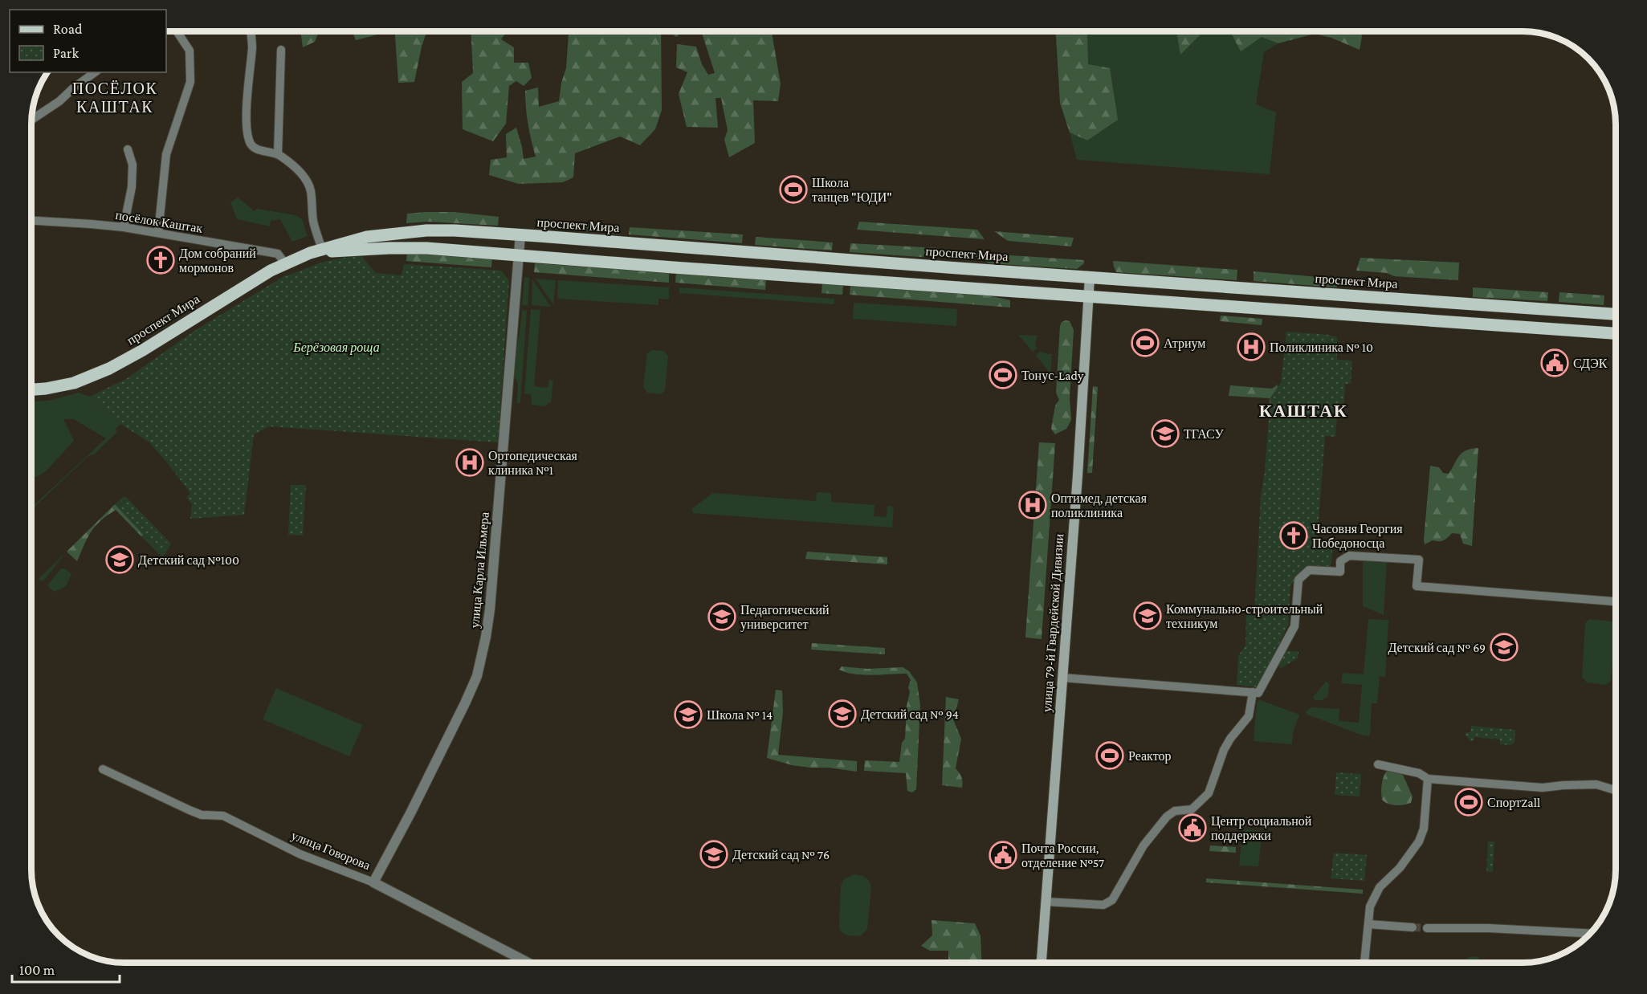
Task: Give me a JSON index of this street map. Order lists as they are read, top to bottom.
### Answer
{
  "streets": {
    "main road": ["проспект Мира", "улица 79-й Гвардейской Дивизии"],
    "street": ["посёлок Каштак", "улица Карла Ильмера", "улица Говорова"]
  },
  "crossings": [
    ["посёлок Каштак", "проспект Мира"],
    ["проспект Мира", "улица Карла Ильмера"],
    ["проспект Мира", "улица 79-й Гвардейской Дивизии"],
    ["улица Карла Ильмера", "улица Говорова"]
  ],
  "districts": ["ПОСЁЛОК КАШТАК", "КАШТАК"],
  "parks": ["Берёзовая роща"],
  "places": {
    "sports": [
      "Школа танцев \"ЮДИ\"",
      "Атриум",
      "Тонус-Lady",
      "Реактор",
      "СпортZall"
    ],
    "church": ["Дом собраний мормонов", "Часовня Георгия Победоносца"],
    "hospital": ["Поликлиника № 10", "Ортопедическая клиника №1", "Оптимед, детская поликлиника"],
    "public building": ["СДЭК", "Центр социальной поддержки", "Почта России, отделение №57"],
    "school or university": [
      "ТГАСУ",
      "Детский сад №100",
      "Коммунально-строительный техникум",
      "Педагогический университет",
      "Детский сад № 69",
      "Детский сад № 94",
      "Школа № 14",
      "Детский сад № 76"
    ]
  },
  "legend": ["Road", "Park"],
  "scale_bar": "100 m"
}
